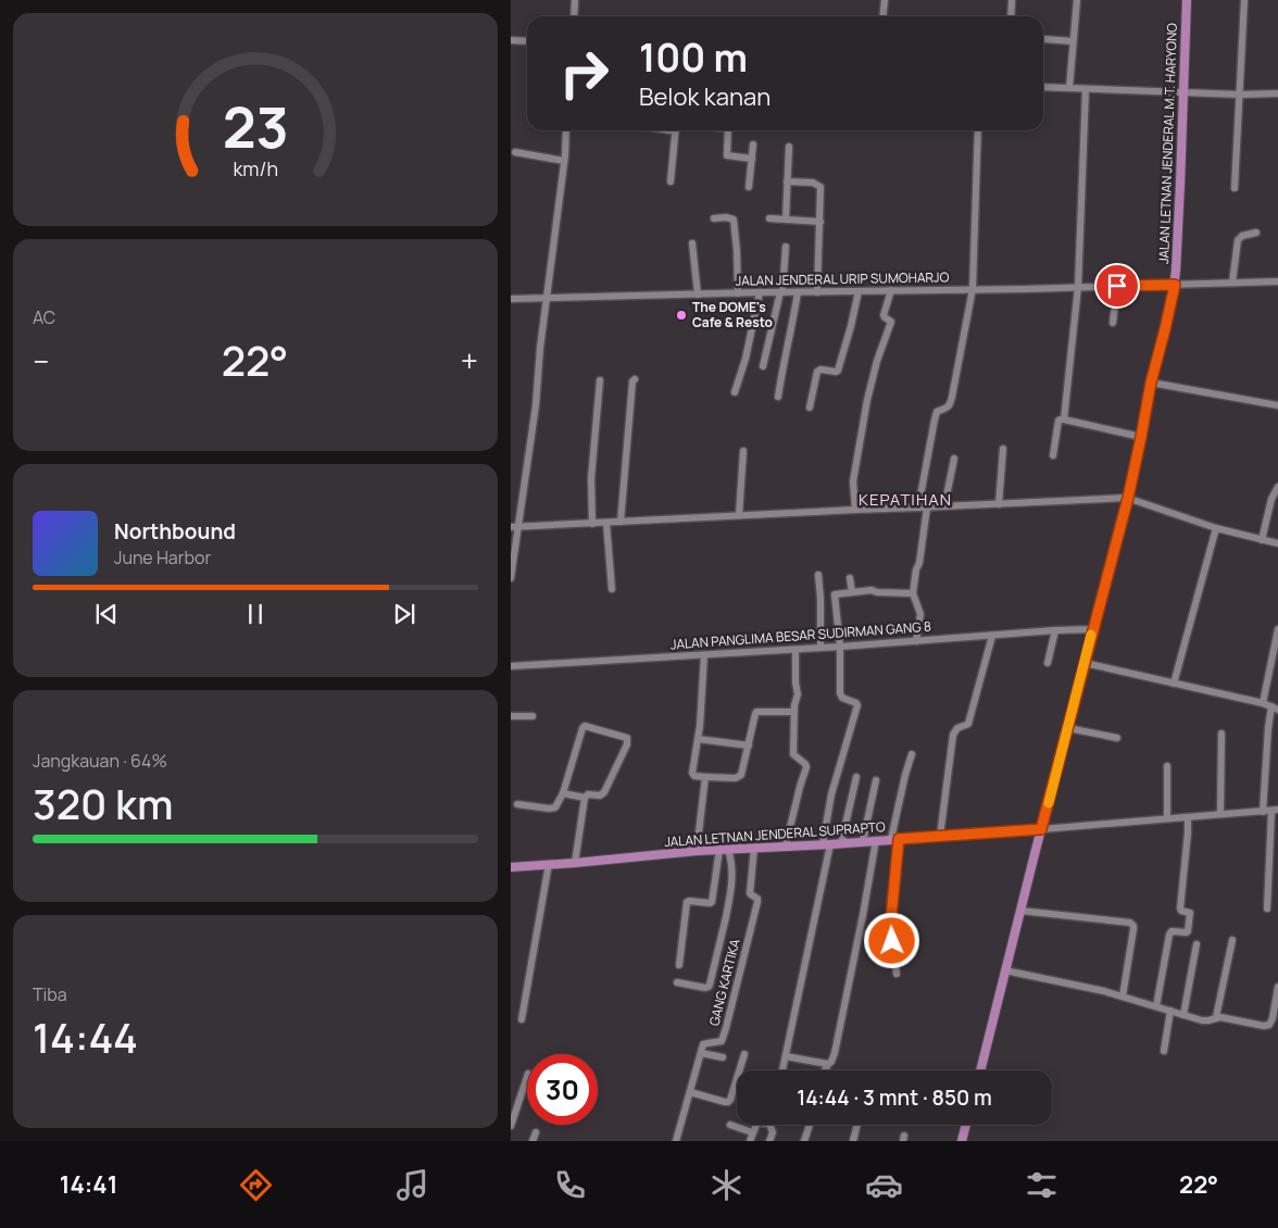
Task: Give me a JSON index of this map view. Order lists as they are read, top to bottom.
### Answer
{
  "streets": {
    "main road": ["JALAN LETNAN JENDERAL M.T. HARYONO", "JALAN LETNAN JENDERAL SUPRAPTO"],
    "street": ["JALAN JENDERAL URIP SUMOHARJO", "JALAN PANGLIMA BESAR SUDIRMAN GANG 8", "GANG KARTIKA"]
  },
  "crossings": [
    ["JALAN LETNAN JENDERAL M.T. HARYONO", "JALAN JENDERAL URIP SUMOHARJO"],
    ["JALAN LETNAN JENDERAL M.T. HARYONO", "JALAN PANGLIMA BESAR SUDIRMAN GANG 8"],
    ["JALAN LETNAN JENDERAL M.T. HARYONO", "JALAN LETNAN JENDERAL SUPRAPTO"],
    ["JALAN LETNAN JENDERAL SUPRAPTO", "GANG KARTIKA"]
  ],
  "districts": ["KEPATIHAN"],
  "places": ["The DOME's Cafe & Resto"],
  "page": {
    "turn": ["100 m", "Belok kanan"],
    "tile": [
      "AC",
      ["Jangkauan · 64%", "320 km"],
      ["Tiba", "14:44"]
    ],
    "heat": ["−", "22°", "+"],
    "song": ["Northbound", "June Harbor"],
    "limit": "30",
    "trip": "14:44 · 3 mnt · 850 m",
    "tabs": ["14:41", "22°"],
    "gauge": ["23", "km/h"]
  }
}
